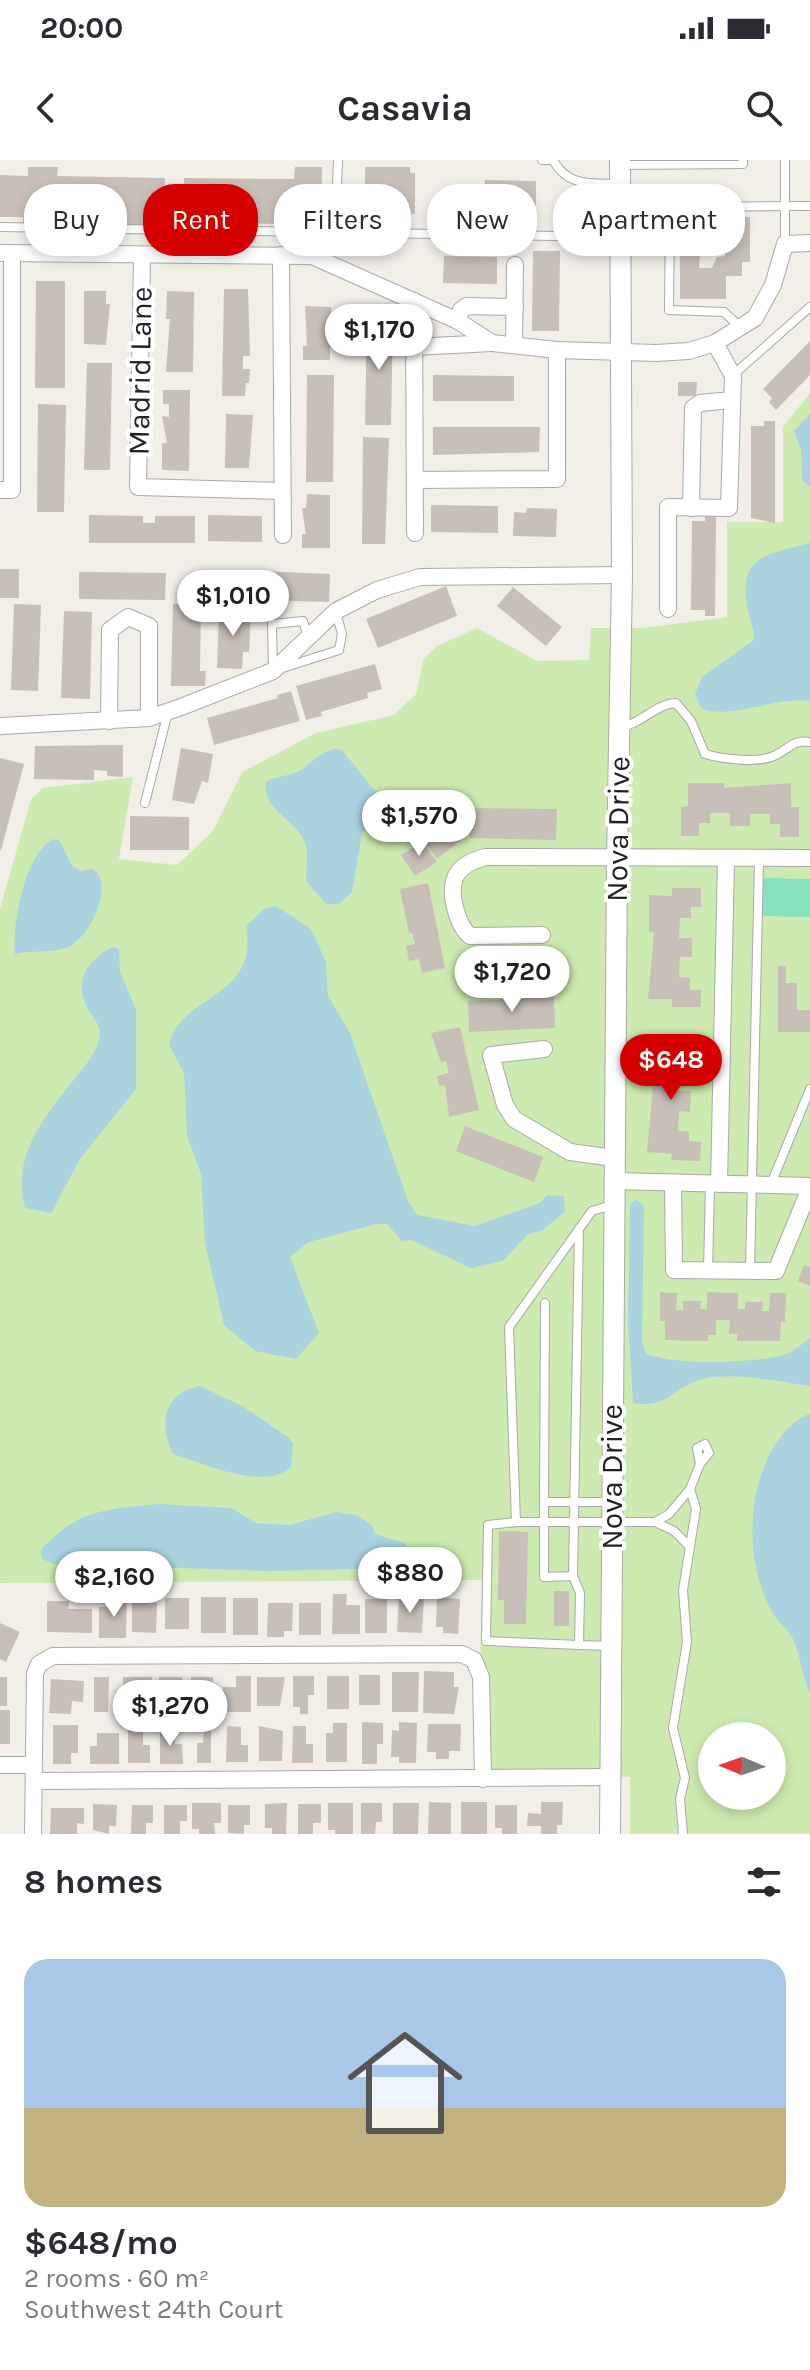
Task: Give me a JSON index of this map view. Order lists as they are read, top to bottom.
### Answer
{
  "streets": {
    "street": ["Madrid Lane", "Nova Drive"]
  },
  "north": "left",
  "page": {
    "status": "20:00",
    "header": "Casavia",
    "chip": [
      "Buy",
      "Rent",
      "Filters",
      "New",
      "Apartment"
    ],
    "price": [
      "$1,170",
      "$1,010",
      "$1,570",
      "$1,720",
      "$648",
      "$880",
      "$2,160",
      "$1,270"
    ],
    "heading": "8 homes",
    "list": [
      {
        "name": "$648/mo",
        "note": "2 rooms · 60 m² · Southwest 24th Court"
      }
    ]
  }
}
